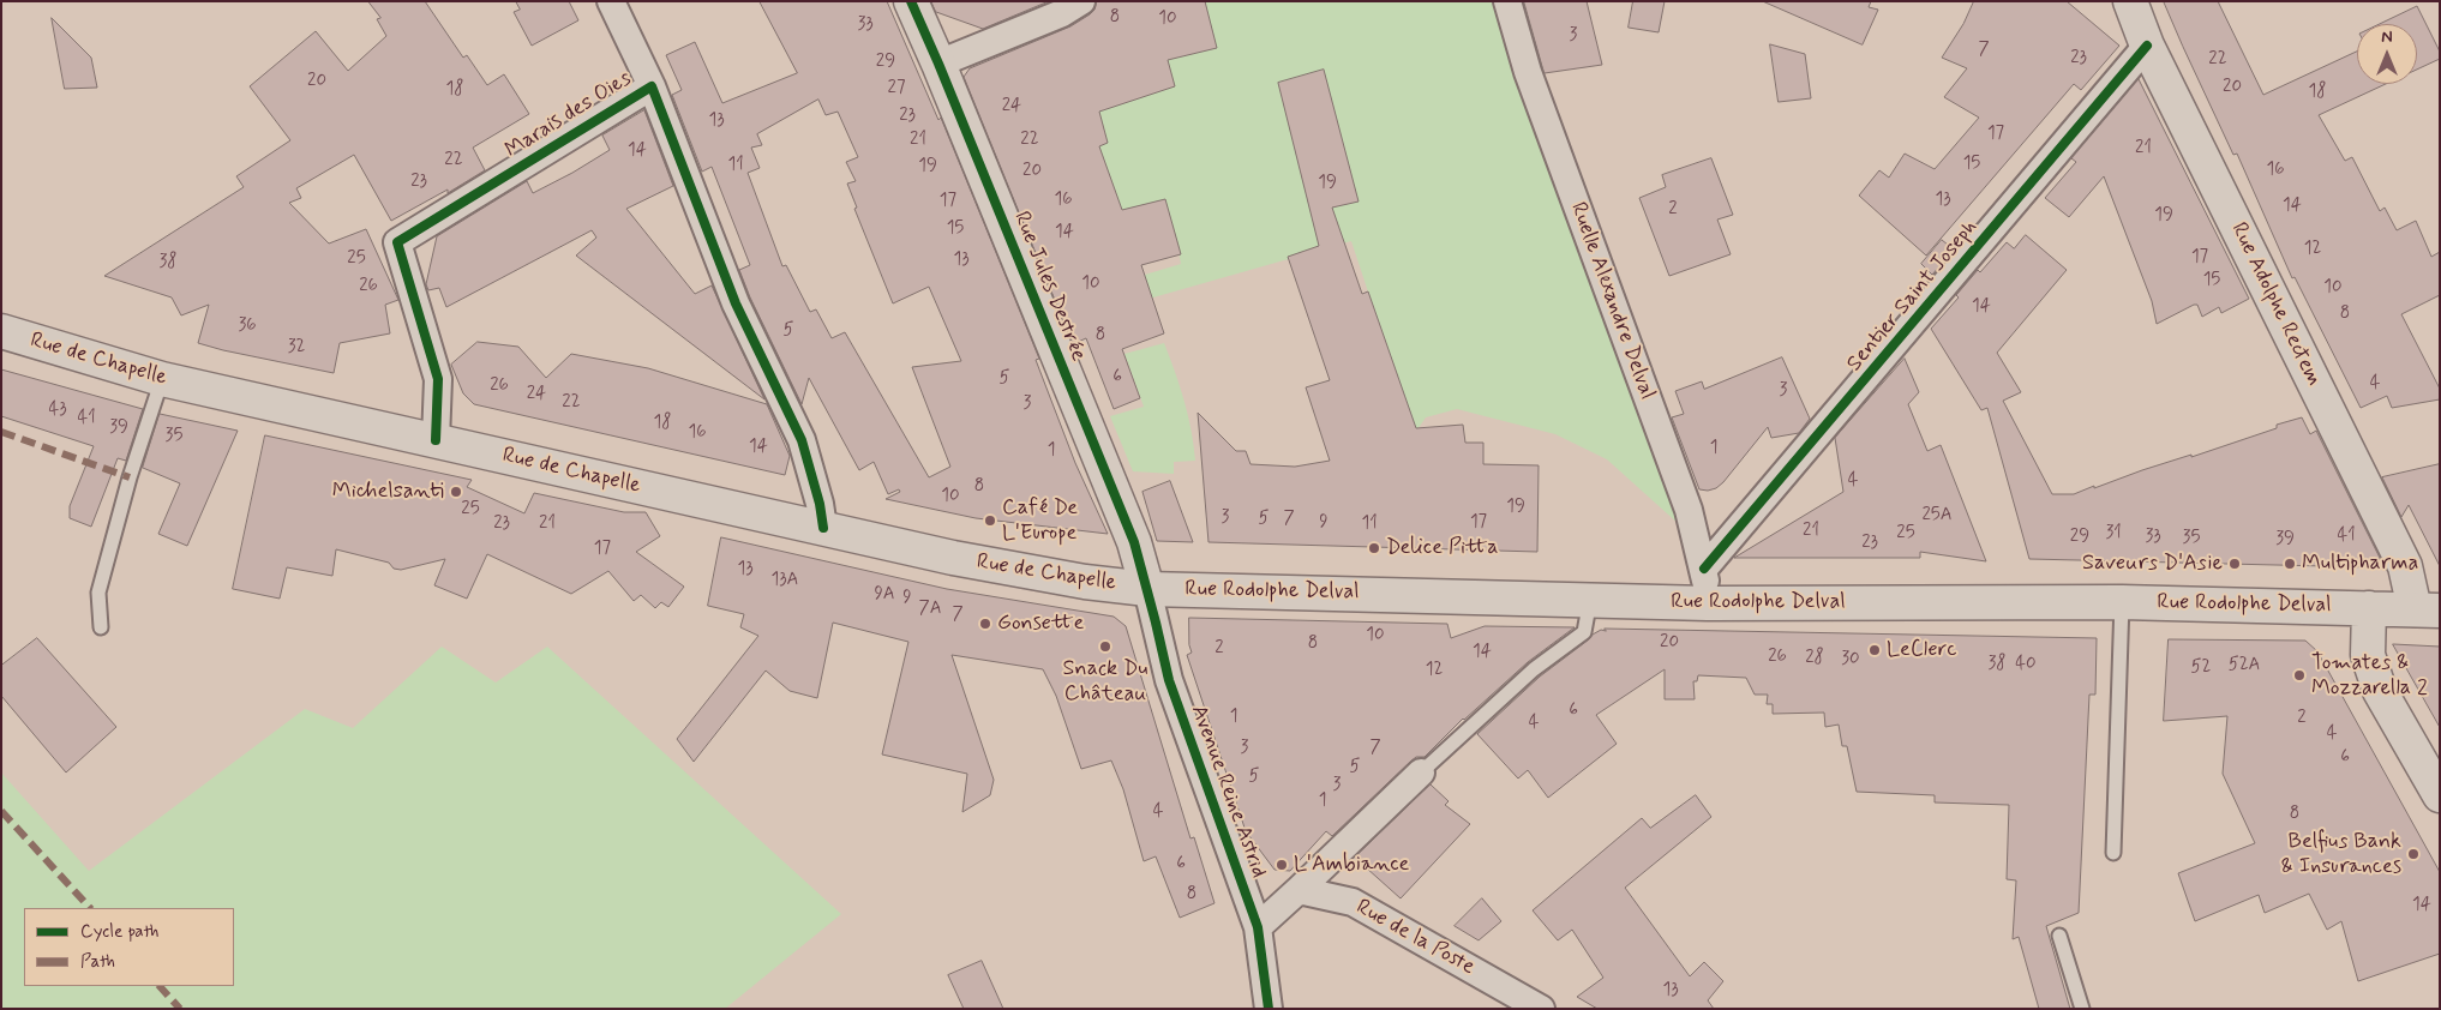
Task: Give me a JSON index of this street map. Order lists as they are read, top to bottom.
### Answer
{
  "streets": {
    "main road": [
      "Rue Jules Destrée",
      "Rue Adolphe Rectem",
      "Rue de Chapelle",
      "Rue Rodolphe Delval"
    ],
    "street": [
      "Marais des Oies",
      "Sentier Saint Joseph",
      "Ruelle Alexandre Delval",
      "Avenue Reine Astrid",
      "Rue de la Poste"
    ]
  },
  "crossings": [
    ["Marais des Oies", "Rue de Chapelle"],
    ["Rue Jules Destrée", "Rue de Chapelle"],
    ["Rue Jules Destrée", "Rue Rodolphe Delval"],
    ["Rue Jules Destrée", "Avenue Reine Astrid"],
    ["Sentier Saint Joseph", "Ruelle Alexandre Delval"],
    ["Sentier Saint Joseph", "Rue Adolphe Rectem"],
    ["Ruelle Alexandre Delval", "Rue Rodolphe Delval"],
    ["Rue Adolphe Rectem", "Rue Rodolphe Delval"],
    ["Rue de Chapelle", "Rue Rodolphe Delval"],
    ["Rue de Chapelle", "Avenue Reine Astrid"],
    ["Rue Rodolphe Delval", "Avenue Reine Astrid"]
  ],
  "places": [
    "Michelsanti",
    "Café De L'Europe",
    "Delice Pitta",
    "Saveurs D'Asie",
    "Multipharma",
    "Gonsette",
    "Snack Du Château",
    "LeClerc",
    "Tomates & Mozzarella 2",
    "Belfius Bank & Insurances",
    "L'Ambiance"
  ],
  "house_numbers": [
    "8",
    "10",
    "33",
    "3",
    "7",
    "23",
    "22",
    "29",
    "20",
    "20",
    "27",
    "18",
    "18",
    "24",
    "23",
    "13",
    "17",
    "21",
    "22",
    "21",
    "14",
    "22",
    "15",
    "11",
    "19",
    "16",
    "20",
    "23",
    "19",
    "16",
    "13",
    "17",
    "14",
    "2",
    "19",
    "15",
    "14",
    "12",
    "17",
    "25",
    "13",
    "38",
    "15",
    "10",
    "26",
    "10",
    "14",
    "8",
    "36",
    "5",
    "8",
    "32",
    "6",
    "5",
    "4",
    "26",
    "3",
    "24",
    "22",
    "3",
    "43",
    "41",
    "18",
    "39",
    "16",
    "35",
    "14",
    "1",
    "1",
    "4",
    "8",
    "10",
    "19",
    "25",
    "25A",
    "3",
    "5",
    "7",
    "9",
    "17",
    "23",
    "21",
    "11",
    "21",
    "25",
    "31",
    "41",
    "29",
    "33",
    "35",
    "39",
    "23",
    "17",
    "13",
    "13A",
    "9A",
    "9",
    "7A",
    "7",
    "10",
    "20",
    "8",
    "2",
    "14",
    "26",
    "28",
    "30",
    "38",
    "40",
    "52A",
    "52",
    "12",
    "6",
    "1",
    "2",
    "4",
    "4",
    "3",
    "7",
    "6",
    "5",
    "5",
    "3",
    "1",
    "4",
    "8",
    "6",
    "8",
    "14",
    "13"
  ],
  "legend": ["Cycle path", "Path"],
  "north": "top"
}
